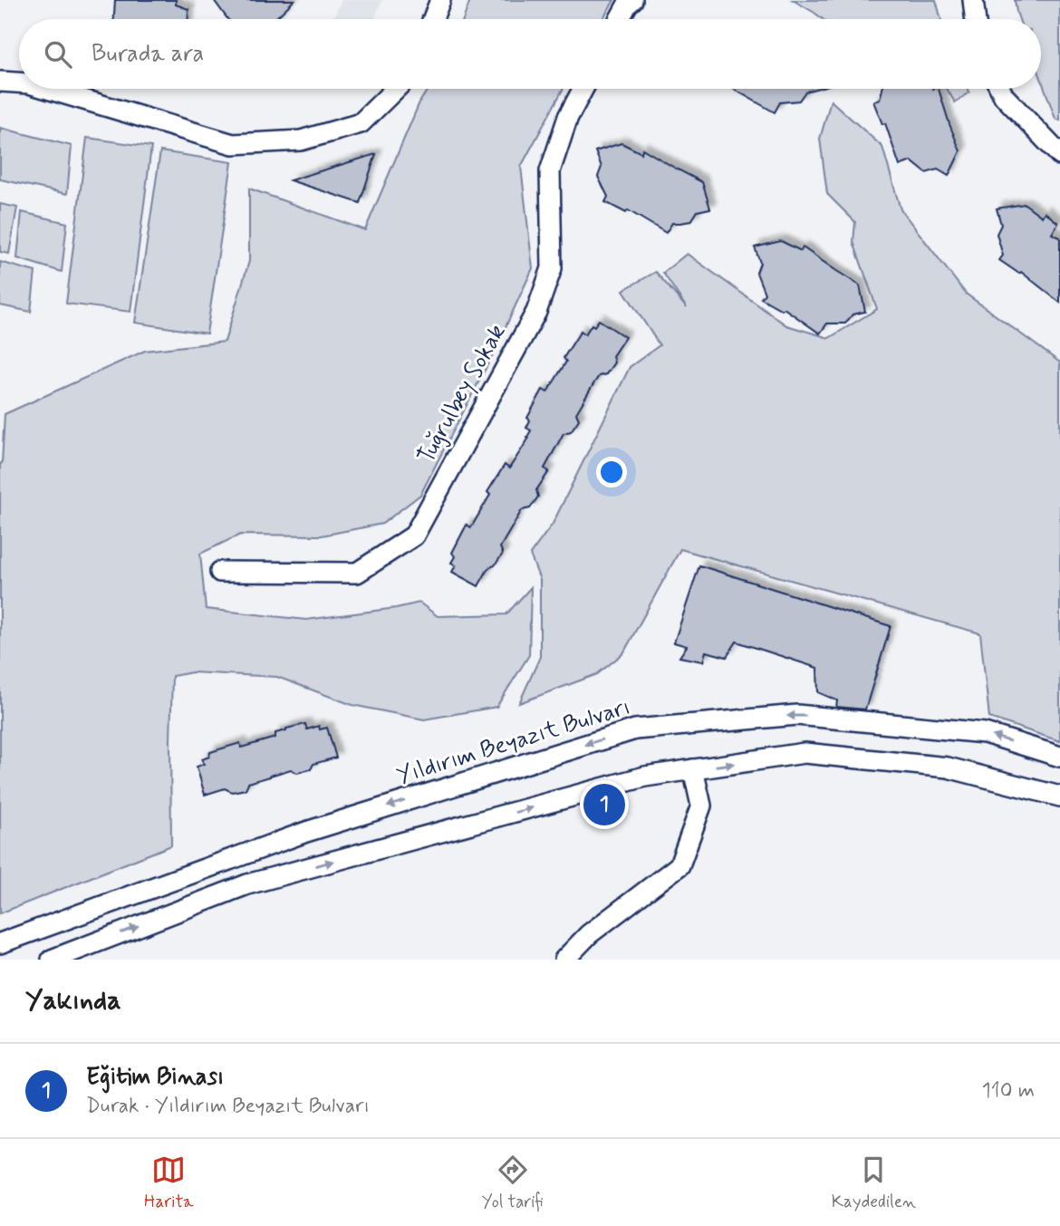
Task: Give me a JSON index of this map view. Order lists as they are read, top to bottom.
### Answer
{
  "streets": {
    "street": ["Tuğrulbey Sokak", "Yıldırım Beyazıt Bulvarı"]
  },
  "page": {
    "search": "Burada ara",
    "pins": "1",
    "heading": "Yakında",
    "list": [
      {
        "mark": "1",
        "name": "Eğitim Binası",
        "note": "Durak · Yıldırım Beyazıt Bulvarı",
        "value": "110 m"
      }
    ],
    "nav": ["Harita", "Yol tarifi", "Kaydedilen"]
  }
}
